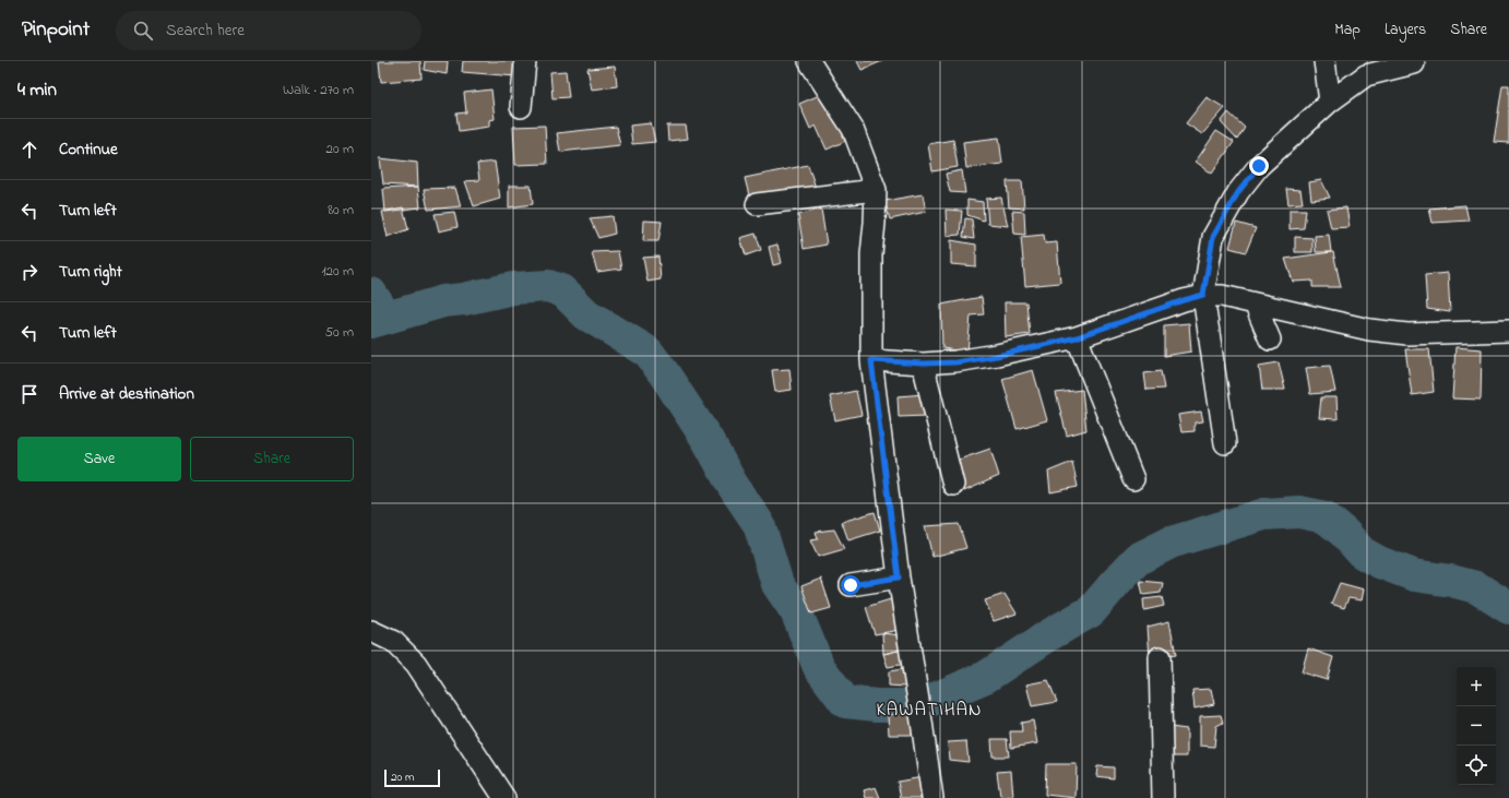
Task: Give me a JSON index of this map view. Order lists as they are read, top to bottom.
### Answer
{
  "districts": ["KAWATIHAN"],
  "scale_bar": "20 m",
  "page": {
    "header": "Pinpoint",
    "search": "Search here",
    "nav": ["Map", "Layers", "Share"],
    "heading": ["4 min", "Walk · 270 m"],
    "list": [
      ["Continue", "20 m"],
      ["Turn left", "80 m"],
      ["Turn right", "120 m"],
      ["Turn left", "50 m"],
      "Arrive at destination"
    ],
    "buttons": ["Save", "Share"],
    "map_buttons": ["+", "−"],
    "scale": "20 m"
  }
}
